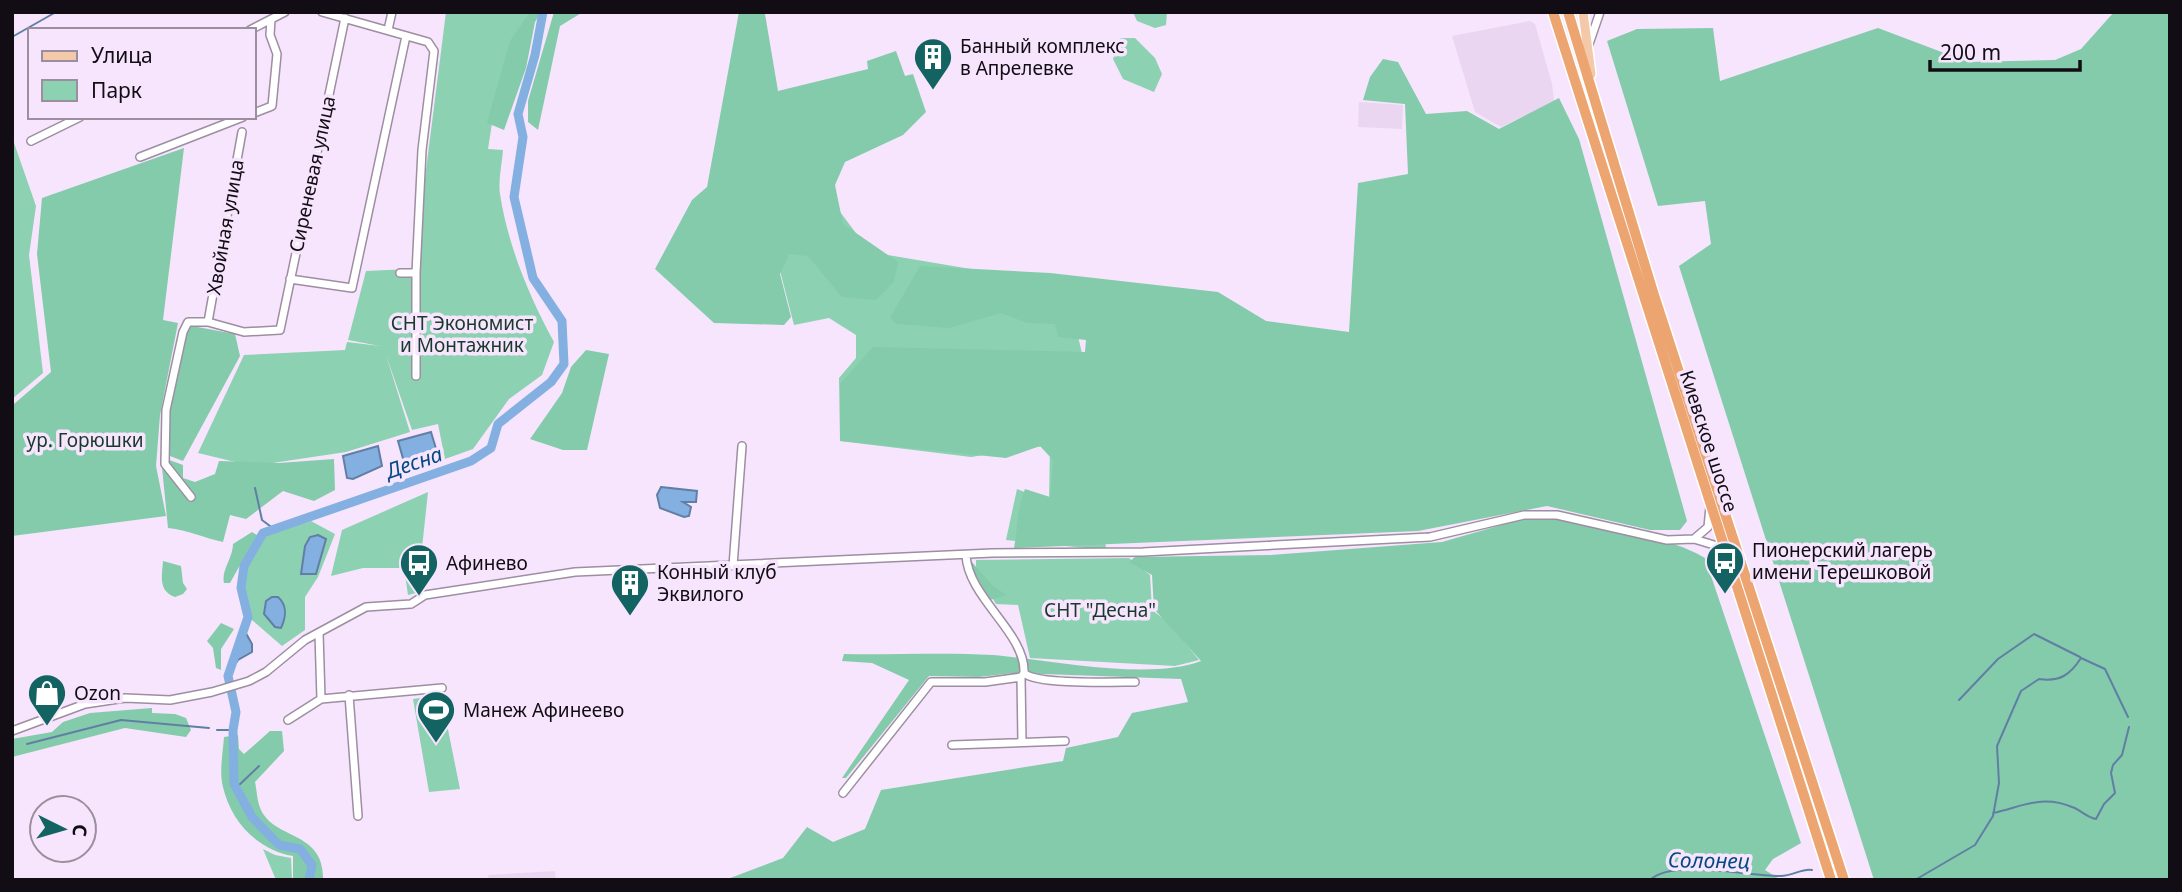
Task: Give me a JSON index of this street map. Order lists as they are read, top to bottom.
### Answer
{
  "streets": {
    "highway": ["Киевское шоссе"],
    "street": ["Сиреневая улица", "Хвойная улица"]
  },
  "crossings": [
    ["Сиреневая улица", "Хвойная улица"]
  ],
  "water": ["Десна", "Солонец"],
  "parks": ["СНТ Экономист и Монтажник", "ур. Горюшки", "СНТ \"Десна\""],
  "places": {
    "building": ["Банный комплекс в Апрелевке", "Конный клуб Эквилого"],
    "bus stop": ["Пионерский лагерь имени Терешковой", "Афинево"],
    "shop": ["Ozon"],
    "sports": ["Манеж Афинеево"]
  },
  "legend": ["Улица", "Парк"],
  "scale_bar": "200 m",
  "north": "right"
}
